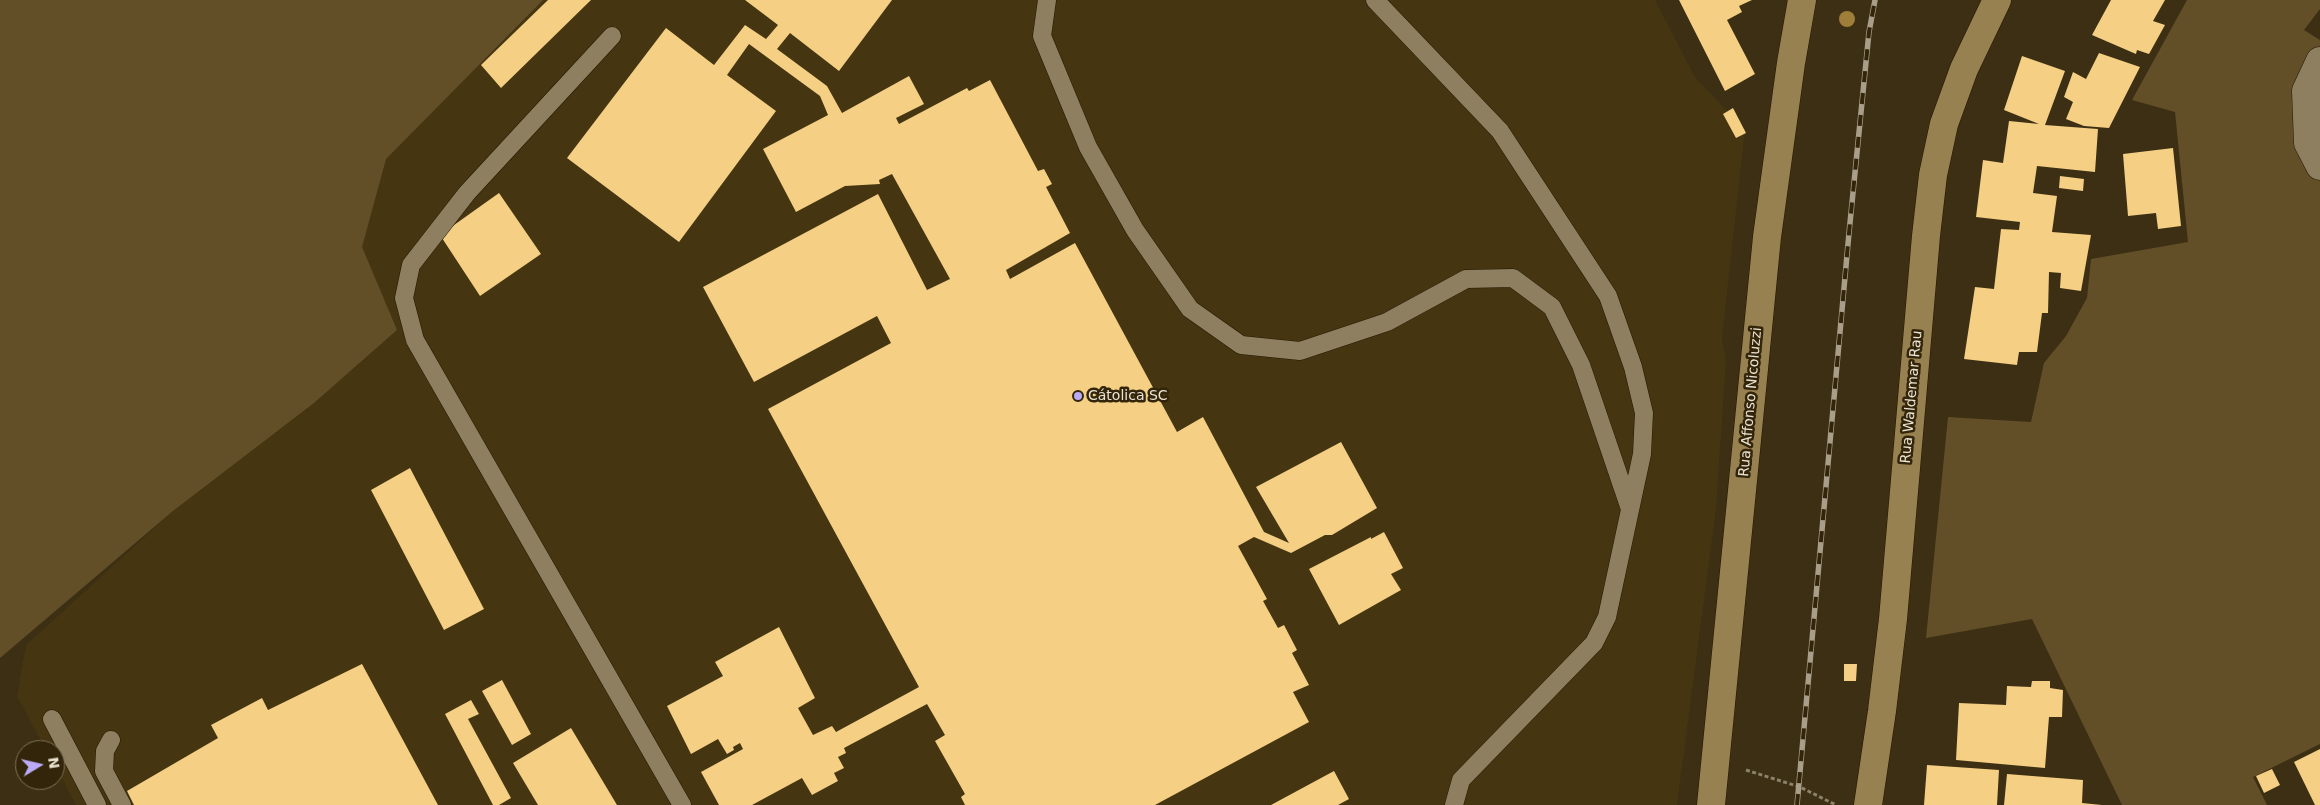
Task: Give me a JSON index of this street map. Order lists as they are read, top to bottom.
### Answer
{
  "streets": {
    "street": ["Rua Waldemar Rau", "Rua Affonso Nicoluzzi"]
  },
  "places": ["Cátolica SC"],
  "north": "right"
}
